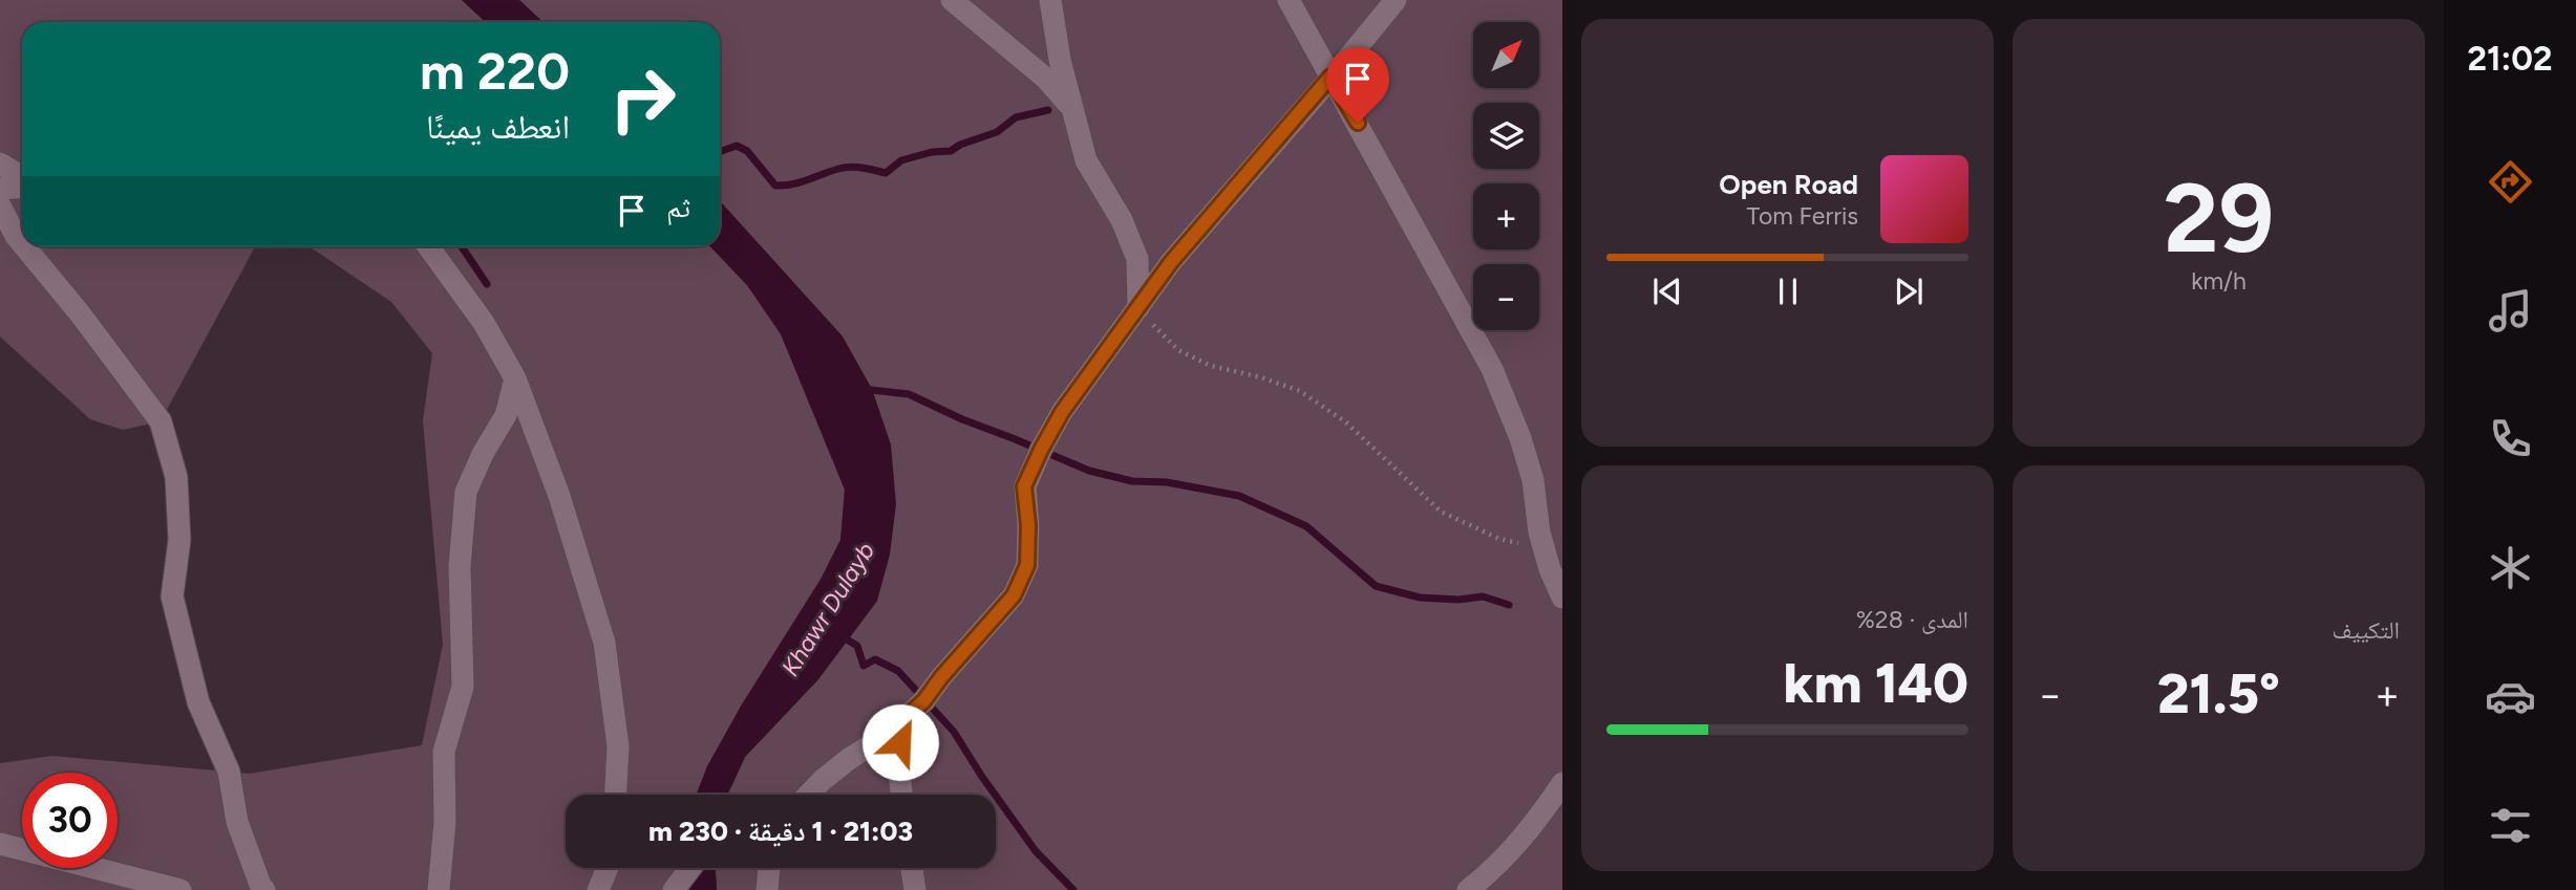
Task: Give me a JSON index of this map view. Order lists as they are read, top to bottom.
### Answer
{
  "water": ["Khawr Dulayb"],
  "north": "top right",
  "page": {
    "tabs": "21:02",
    "tile": [
      ["29", "km/h"],
      "التكييف",
      ["المدى · 28%", "140 km"]
    ],
    "map_buttons": ["+", "−"],
    "turn": ["220 m", "انعطف يمينًا"],
    "song": ["Open Road", "Tom Ferris"],
    "then": "ثم",
    "heat": ["−", "21.5°", "+"],
    "limit": "30",
    "trip": "21:03 · 1 دقيقة · 230 m"
  }
}
